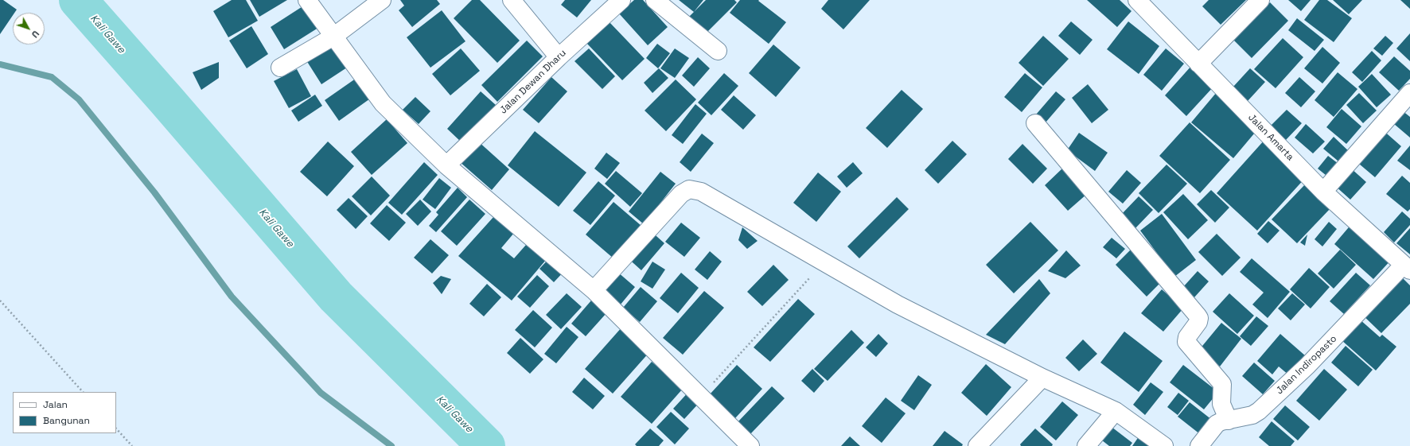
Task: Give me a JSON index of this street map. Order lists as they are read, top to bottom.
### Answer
{
  "streets": {
    "street": ["Jalan Dewan Dharu", "Jalan Amarta", "Jalan Indiropasto"]
  },
  "crossings": [
    ["Jalan Amarta", "Jalan Indiropasto"]
  ],
  "water": ["Kali Gawe"],
  "legend": ["Jalan", "Bangunan"],
  "north": "bottom right"
}
